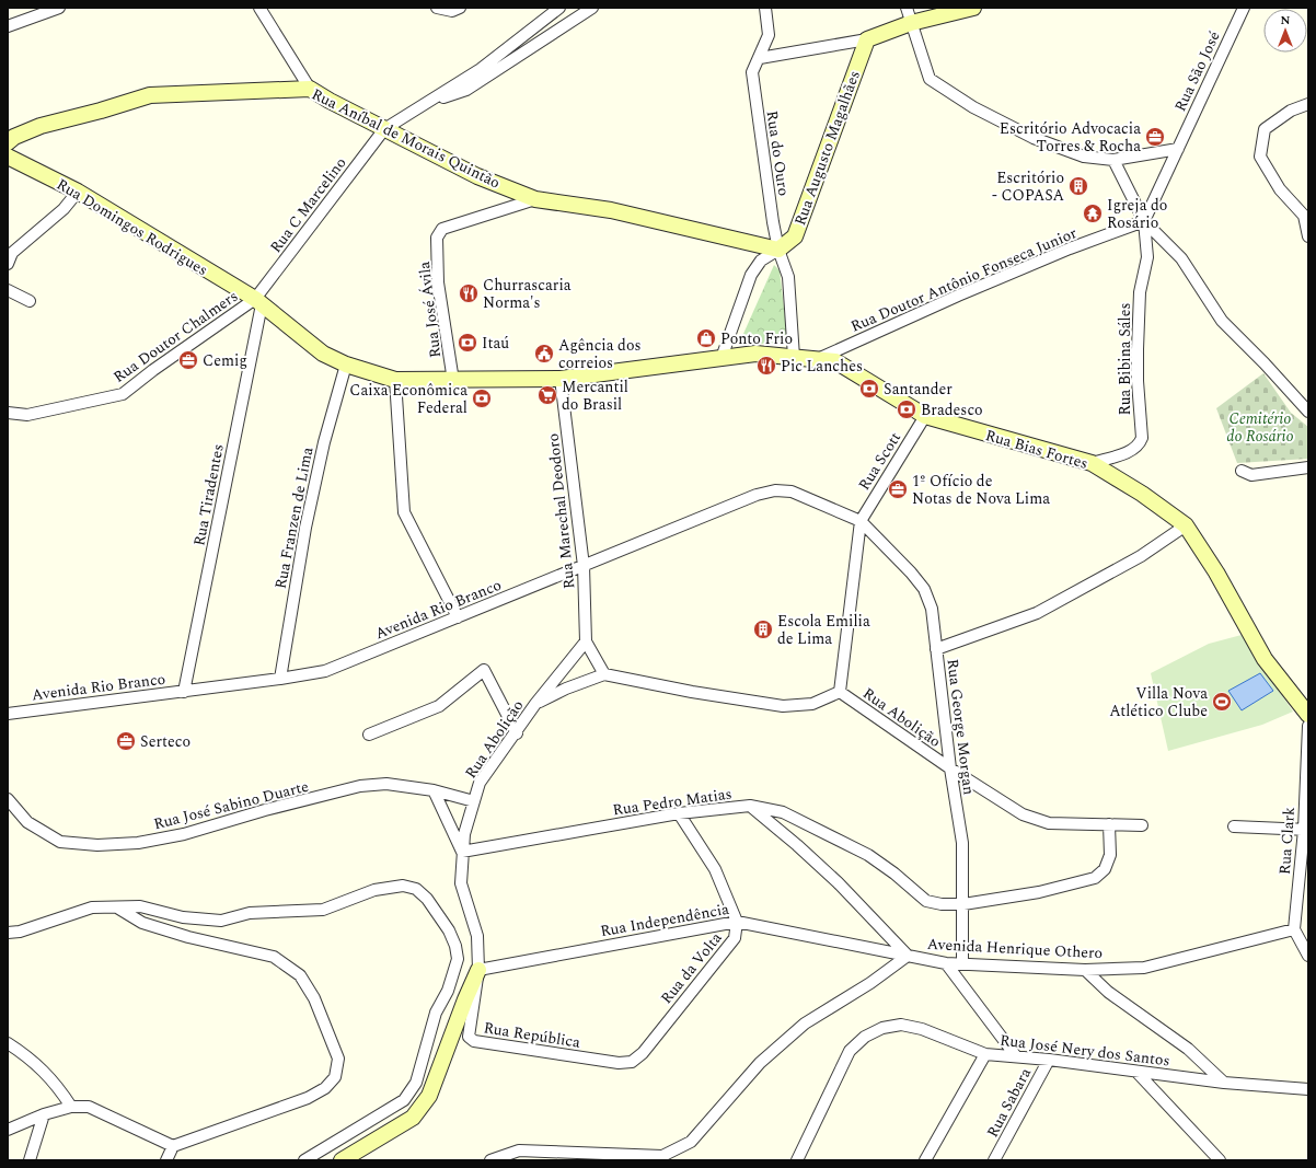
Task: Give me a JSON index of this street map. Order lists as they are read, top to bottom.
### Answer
{
  "streets": {
    "street": [
      "Rua São José",
      "Rua Aníbal de Morais Quintão",
      "Rua Augusto Magalhães",
      "Rua do Ouro",
      "Rua C Marcelino",
      "Rua Domingos Rodrigues",
      "Rua Doutor Antônio Fonseca Junior",
      "Rua José Ávila",
      "Rua Doutor Chalmers",
      "Rua Bibina Sáles",
      "Rua Bias Fortes",
      "Rua Scott",
      "Rua Tiradentes",
      "Rua Marechal Deodoro",
      "Rua Franzen de Lima",
      "Avenida Rio Branco",
      "Rua Abolição",
      "Rua George Morgan",
      "Rua Pedro Matias",
      "Rua José Sabino Duarte",
      "Rua Clark",
      "Rua Independência",
      "Avenida Henrique Othero",
      "Rua da Volta",
      "Rua República",
      "Rua José Nery dos Santos",
      "Rua Sabara"
    ]
  },
  "crossings": [
    ["Rua São José", "Rua Doutor Antônio Fonseca Junior"],
    ["Rua São José", "Rua Bibina Sáles"],
    ["Rua Aníbal de Morais Quintão", "Rua Augusto Magalhães"],
    ["Rua Aníbal de Morais Quintão", "Rua do Ouro"],
    ["Rua Aníbal de Morais Quintão", "Rua C Marcelino"],
    ["Rua Aníbal de Morais Quintão", "Rua José Ávila"],
    ["Rua Augusto Magalhães", "Rua do Ouro"],
    ["Rua Augusto Magalhães", "Rua Bias Fortes"],
    ["Rua do Ouro", "Rua Bias Fortes"],
    ["Rua C Marcelino", "Rua Domingos Rodrigues"],
    ["Rua C Marcelino", "Rua Doutor Chalmers"],
    ["Rua C Marcelino", "Rua Tiradentes"],
    ["Rua Domingos Rodrigues", "Rua José Ávila"],
    ["Rua Domingos Rodrigues", "Rua Doutor Chalmers"],
    ["Rua Domingos Rodrigues", "Rua Bias Fortes"],
    ["Rua Domingos Rodrigues", "Rua Tiradentes"],
    ["Rua Domingos Rodrigues", "Rua Marechal Deodoro"],
    ["Rua Domingos Rodrigues", "Rua Franzen de Lima"],
    ["Rua Doutor Antônio Fonseca Junior", "Rua Bibina Sáles"],
    ["Rua Doutor Antônio Fonseca Junior", "Rua Bias Fortes"],
    ["Rua Doutor Chalmers", "Rua Tiradentes"],
    ["Rua Bibina Sáles", "Rua Bias Fortes"],
    ["Rua Bias Fortes", "Rua Scott"],
    ["Rua Bias Fortes", "Rua Marechal Deodoro"],
    ["Rua Scott", "Avenida Rio Branco"],
    ["Rua Scott", "Rua Abolição"],
    ["Rua Scott", "Rua George Morgan"],
    ["Rua Tiradentes", "Avenida Rio Branco"],
    ["Rua Marechal Deodoro", "Avenida Rio Branco"],
    ["Rua Marechal Deodoro", "Rua Abolição"],
    ["Rua Franzen de Lima", "Avenida Rio Branco"],
    ["Avenida Rio Branco", "Rua Abolição"],
    ["Avenida Rio Branco", "Rua George Morgan"],
    ["Rua Abolição", "Rua George Morgan"],
    ["Rua Abolição", "Rua Pedro Matias"],
    ["Rua Abolição", "Rua José Sabino Duarte"],
    ["Rua Abolição", "Rua Independência"],
    ["Rua Abolição", "Rua República"],
    ["Rua George Morgan", "Avenida Henrique Othero"],
    ["Rua Pedro Matias", "Rua Independência"],
    ["Rua Pedro Matias", "Avenida Henrique Othero"],
    ["Rua Pedro Matias", "Rua da Volta"],
    ["Rua Clark", "Avenida Henrique Othero"],
    ["Rua Independência", "Avenida Henrique Othero"],
    ["Rua Independência", "Rua da Volta"],
    ["Rua Independência", "Rua República"],
    ["Rua da Volta", "Rua República"],
    ["Rua José Nery dos Santos", "Rua Sabara"]
  ],
  "parks": ["Cemitério do Rosário"],
  "places": {
    "office": [
      "Escritório Advocacia Torres & Rocha",
      "Cemig",
      "1º Ofício de Notas de Nova Lima",
      "Serteco"
    ],
    "building": ["Escritório - COPASA", "Escola Emilia de Lima"],
    "temple": ["Igreja do Rosário"],
    "restaurant": ["Churrascaria Norma's", "Pic Lanches"],
    "shop": ["Ponto Frio"],
    "bank": [
      "Itaú",
      "Santander",
      "Caixa Econômica Federal",
      "Bradesco"
    ],
    "public building": ["Agência dos correios"],
    "supermarket": ["Mercantil do Brasil"],
    "sports": ["Villa Nova Atlético Clube"]
  },
  "north": "top"
}
